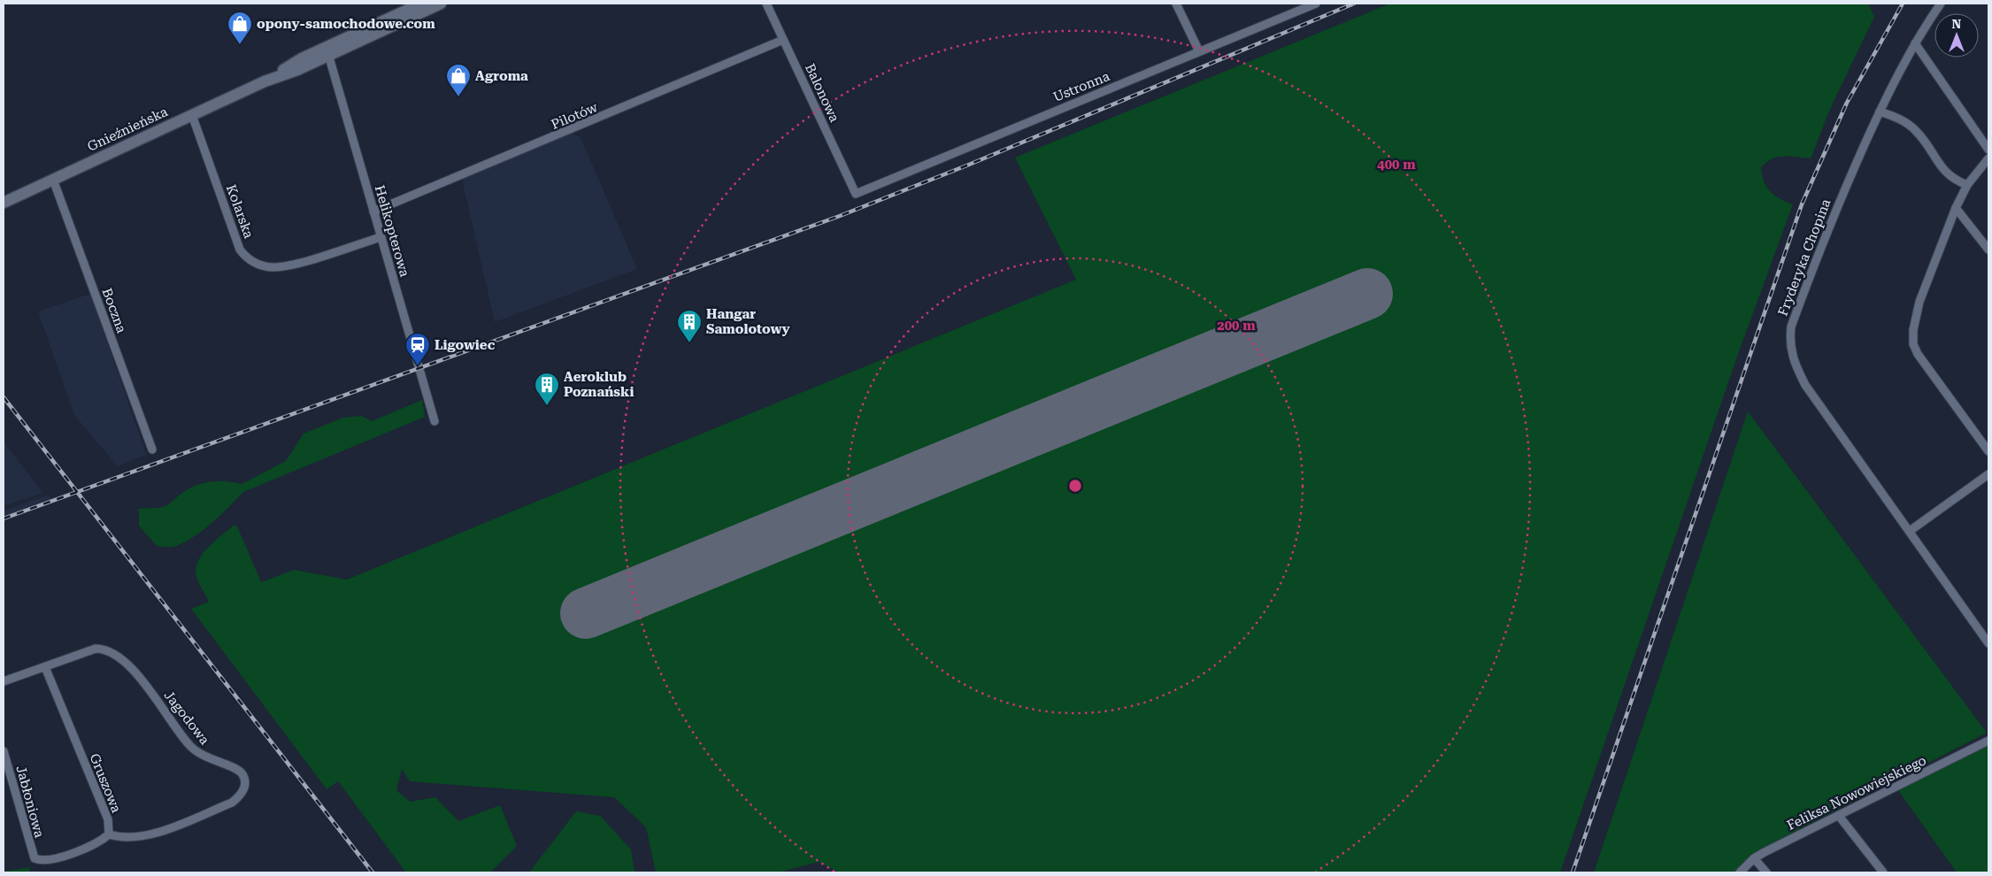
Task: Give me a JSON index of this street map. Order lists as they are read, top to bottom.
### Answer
{
  "streets": {
    "main road": ["Gnieźnieńska"],
    "street": [
      "Ustronna",
      "Balonowa",
      "Pilotów",
      "Kolarska",
      "Helikopterowa",
      "Fryderyka Chopina",
      "Boczna",
      "Jagodowa",
      "Gruszowa",
      "Feliksa Nowowiejskiego",
      "Jabłoniowa"
    ]
  },
  "crossings": [
    ["Ustronna", "Balonowa"],
    ["Balonowa", "Pilotów"],
    ["Pilotów", "Helikopterowa"],
    ["Gnieźnieńska", "Kolarska"],
    ["Gnieźnieńska", "Helikopterowa"],
    ["Gnieźnieńska", "Boczna"],
    ["Kolarska", "Helikopterowa"],
    ["Jagodowa", "Gruszowa"],
    ["Gruszowa", "Jabłoniowa"]
  ],
  "places": {
    "shop": ["opony-samochodowe.com", "Agroma"],
    "building": ["Hangar Samolotowy", "Aeroklub Poznański"],
    "station": ["Ligowiec"]
  },
  "north": "top",
  "rings": ["400 m", "200 m"]
}
